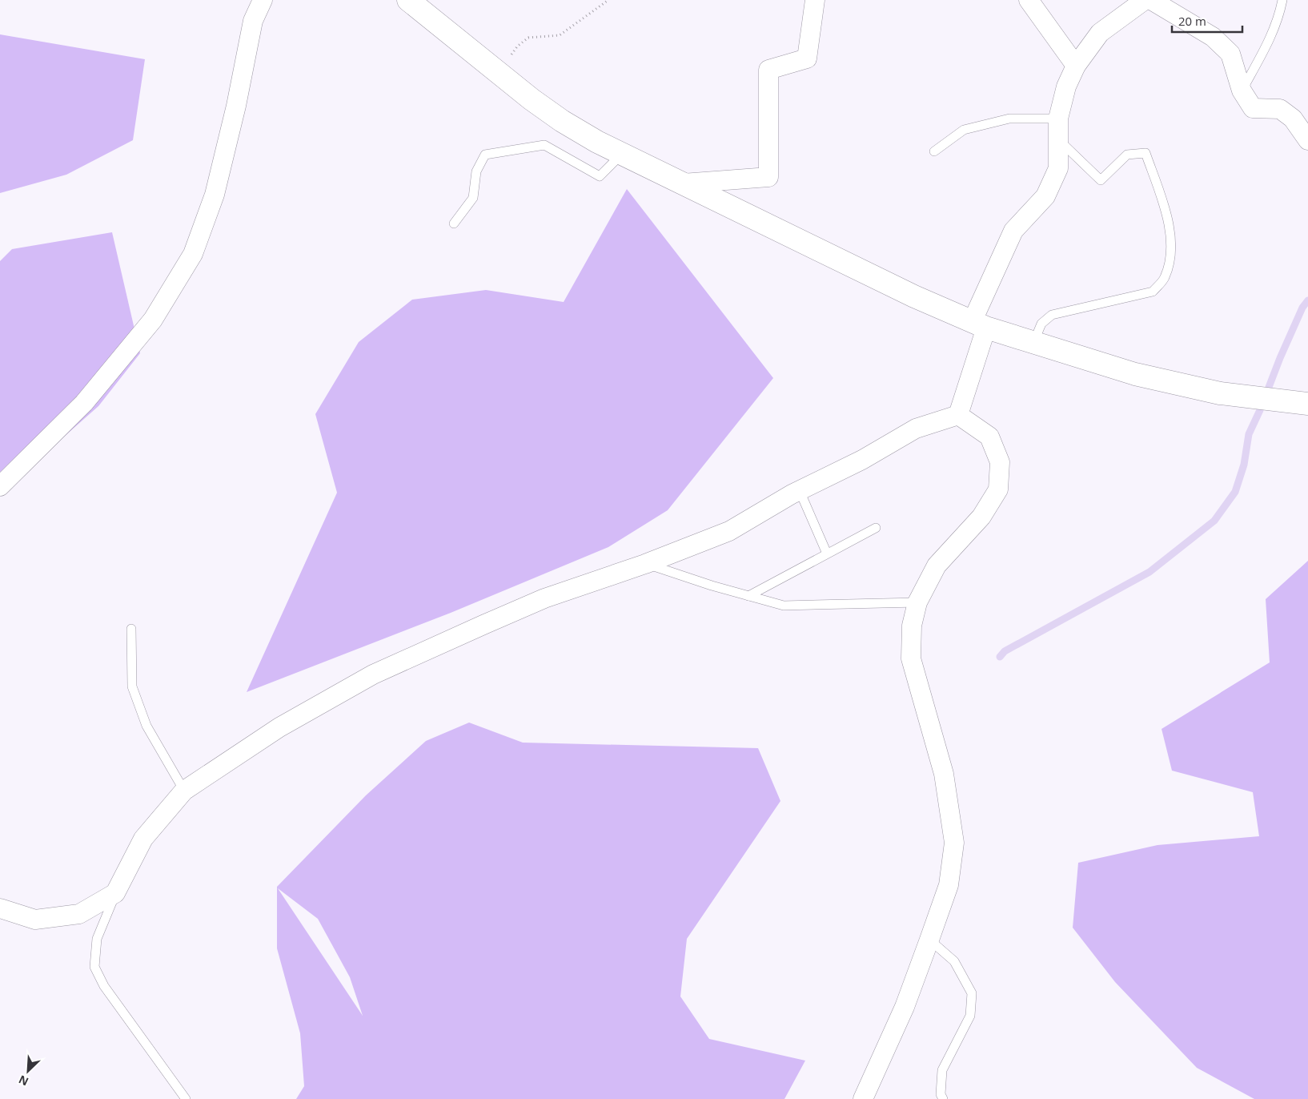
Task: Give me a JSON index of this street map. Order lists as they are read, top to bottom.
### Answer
{
  "scale_bar": "20 m",
  "north": "bottom left"
}
